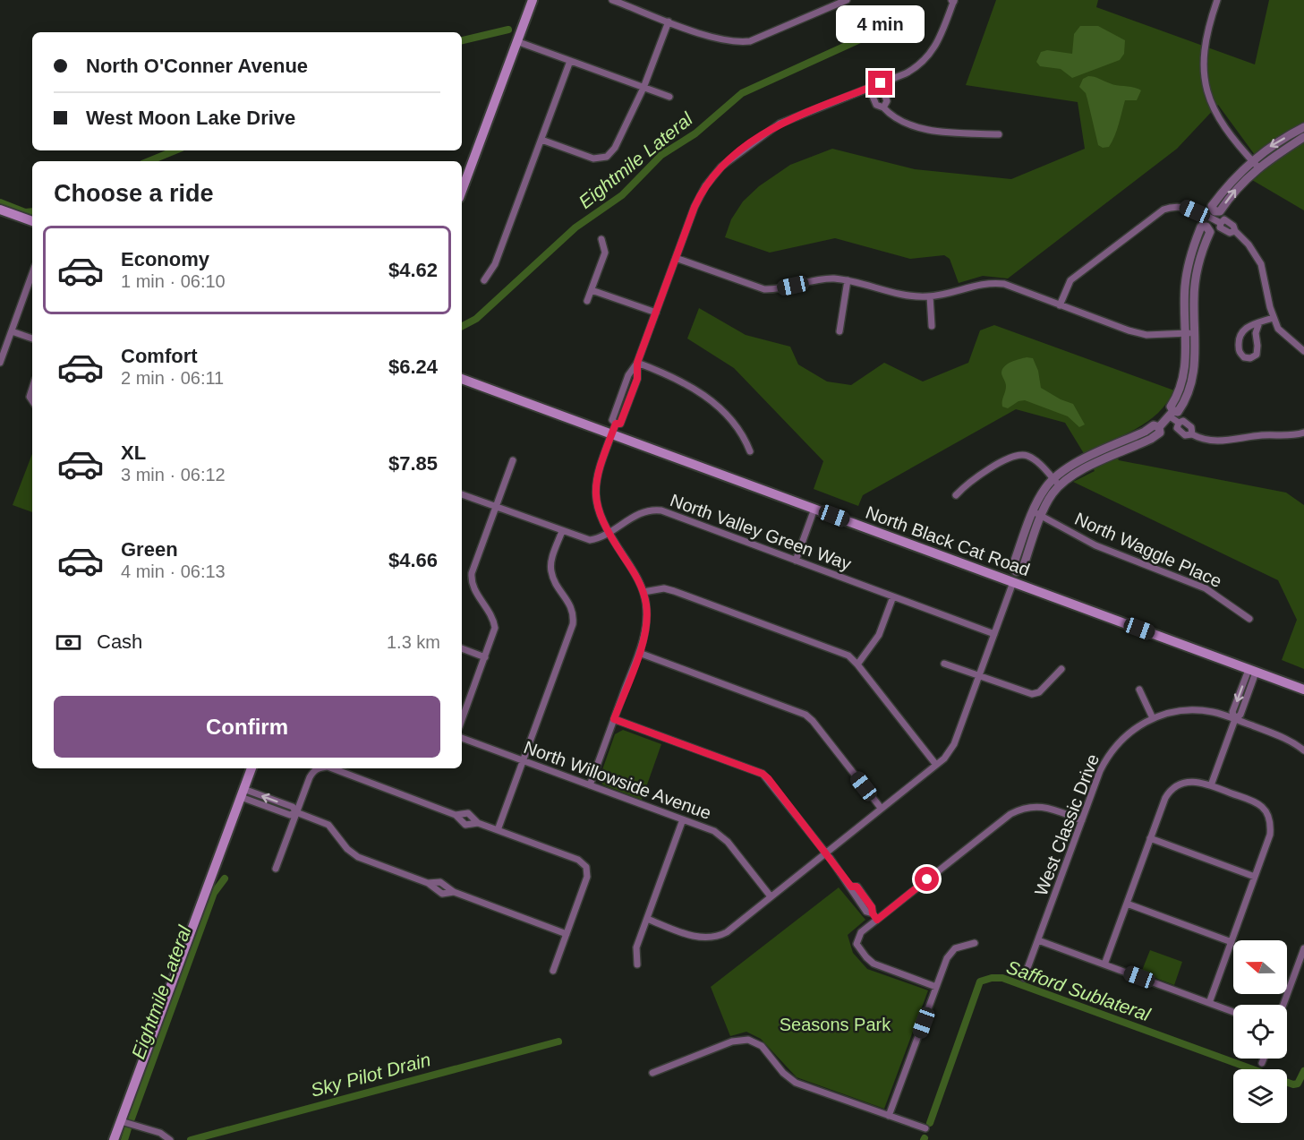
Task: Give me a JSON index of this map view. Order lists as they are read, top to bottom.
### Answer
{
  "streets": {
    "main road": ["North Black Cat Road"],
    "street": [
      "North Valley Green Way",
      "North Waggle Place",
      "North Willowside Avenue",
      "West Classic Drive"
    ]
  },
  "water": ["Eightmile Lateral", "Safford Sublateral", "Sky Pilot Drain"],
  "parks": ["Seasons Park"],
  "north": "left",
  "page": {
    "bubble": "4 min",
    "banner": ["North O'Conner Avenue", "West Moon Lake Drive"],
    "heading": "Choose a ride",
    "list": [
      {
        "name": "Economy",
        "note": "1 min · 06:10",
        "value": "$4.62"
      },
      {
        "name": "Comfort",
        "note": "2 min · 06:11",
        "value": "$6.24"
      },
      {
        "name": "XL",
        "note": "3 min · 06:12",
        "value": "$7.85"
      },
      {
        "name": "Green",
        "note": "4 min · 06:13",
        "value": "$4.66"
      }
    ],
    "pay": ["Cash", "1.3 km"],
    "buttons": "Confirm"
  }
}
